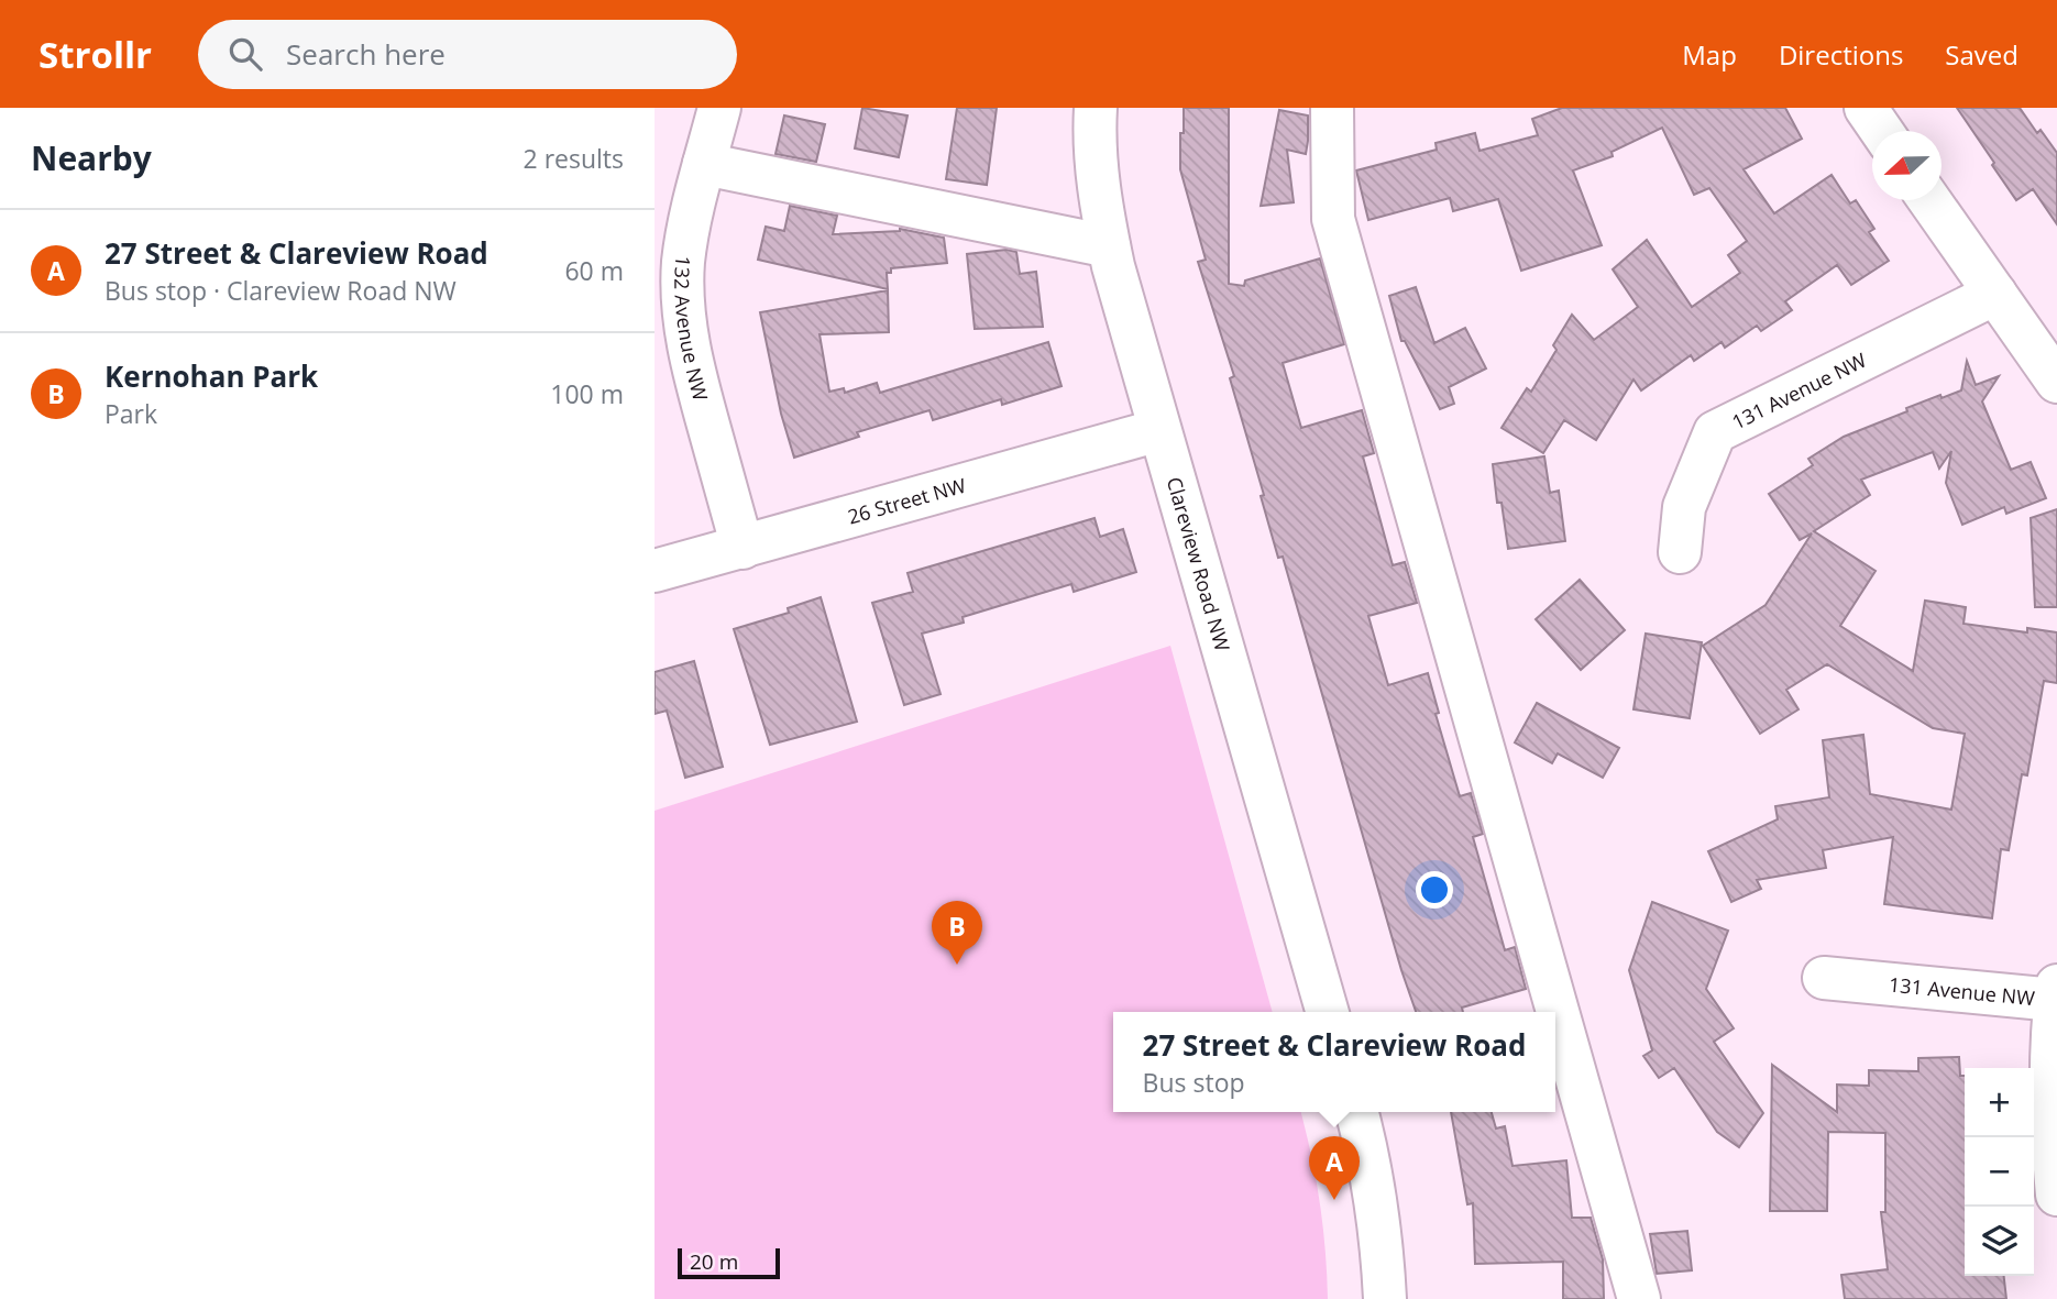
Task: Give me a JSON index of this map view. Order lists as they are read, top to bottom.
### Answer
{
  "streets": {
    "street": [
      "132 Avenue NW",
      "131 Avenue NW",
      "26 Street NW",
      "Clareview Road NW"
    ]
  },
  "crossings": [
    ["132 Avenue NW", "26 Street NW"],
    ["26 Street NW", "Clareview Road NW"]
  ],
  "scale_bar": "20 m",
  "north": "left",
  "page": {
    "header": "Strollr",
    "search": "Search here",
    "nav": ["Map", "Directions", "Saved"],
    "heading": ["Nearby", "2 results"],
    "list": [
      {
        "mark": "A",
        "name": "27 Street & Clareview Road",
        "note": "Bus stop · Clareview Road NW",
        "value": "60 m"
      },
      {
        "mark": "B",
        "name": "Kernohan Park",
        "note": "Park",
        "value": "100 m"
      }
    ],
    "pins": ["B", "A"],
    "popup": ["27 Street & Clareview Road", "Bus stop"],
    "map_buttons": ["+", "−"],
    "scale": "20 m"
  }
}
